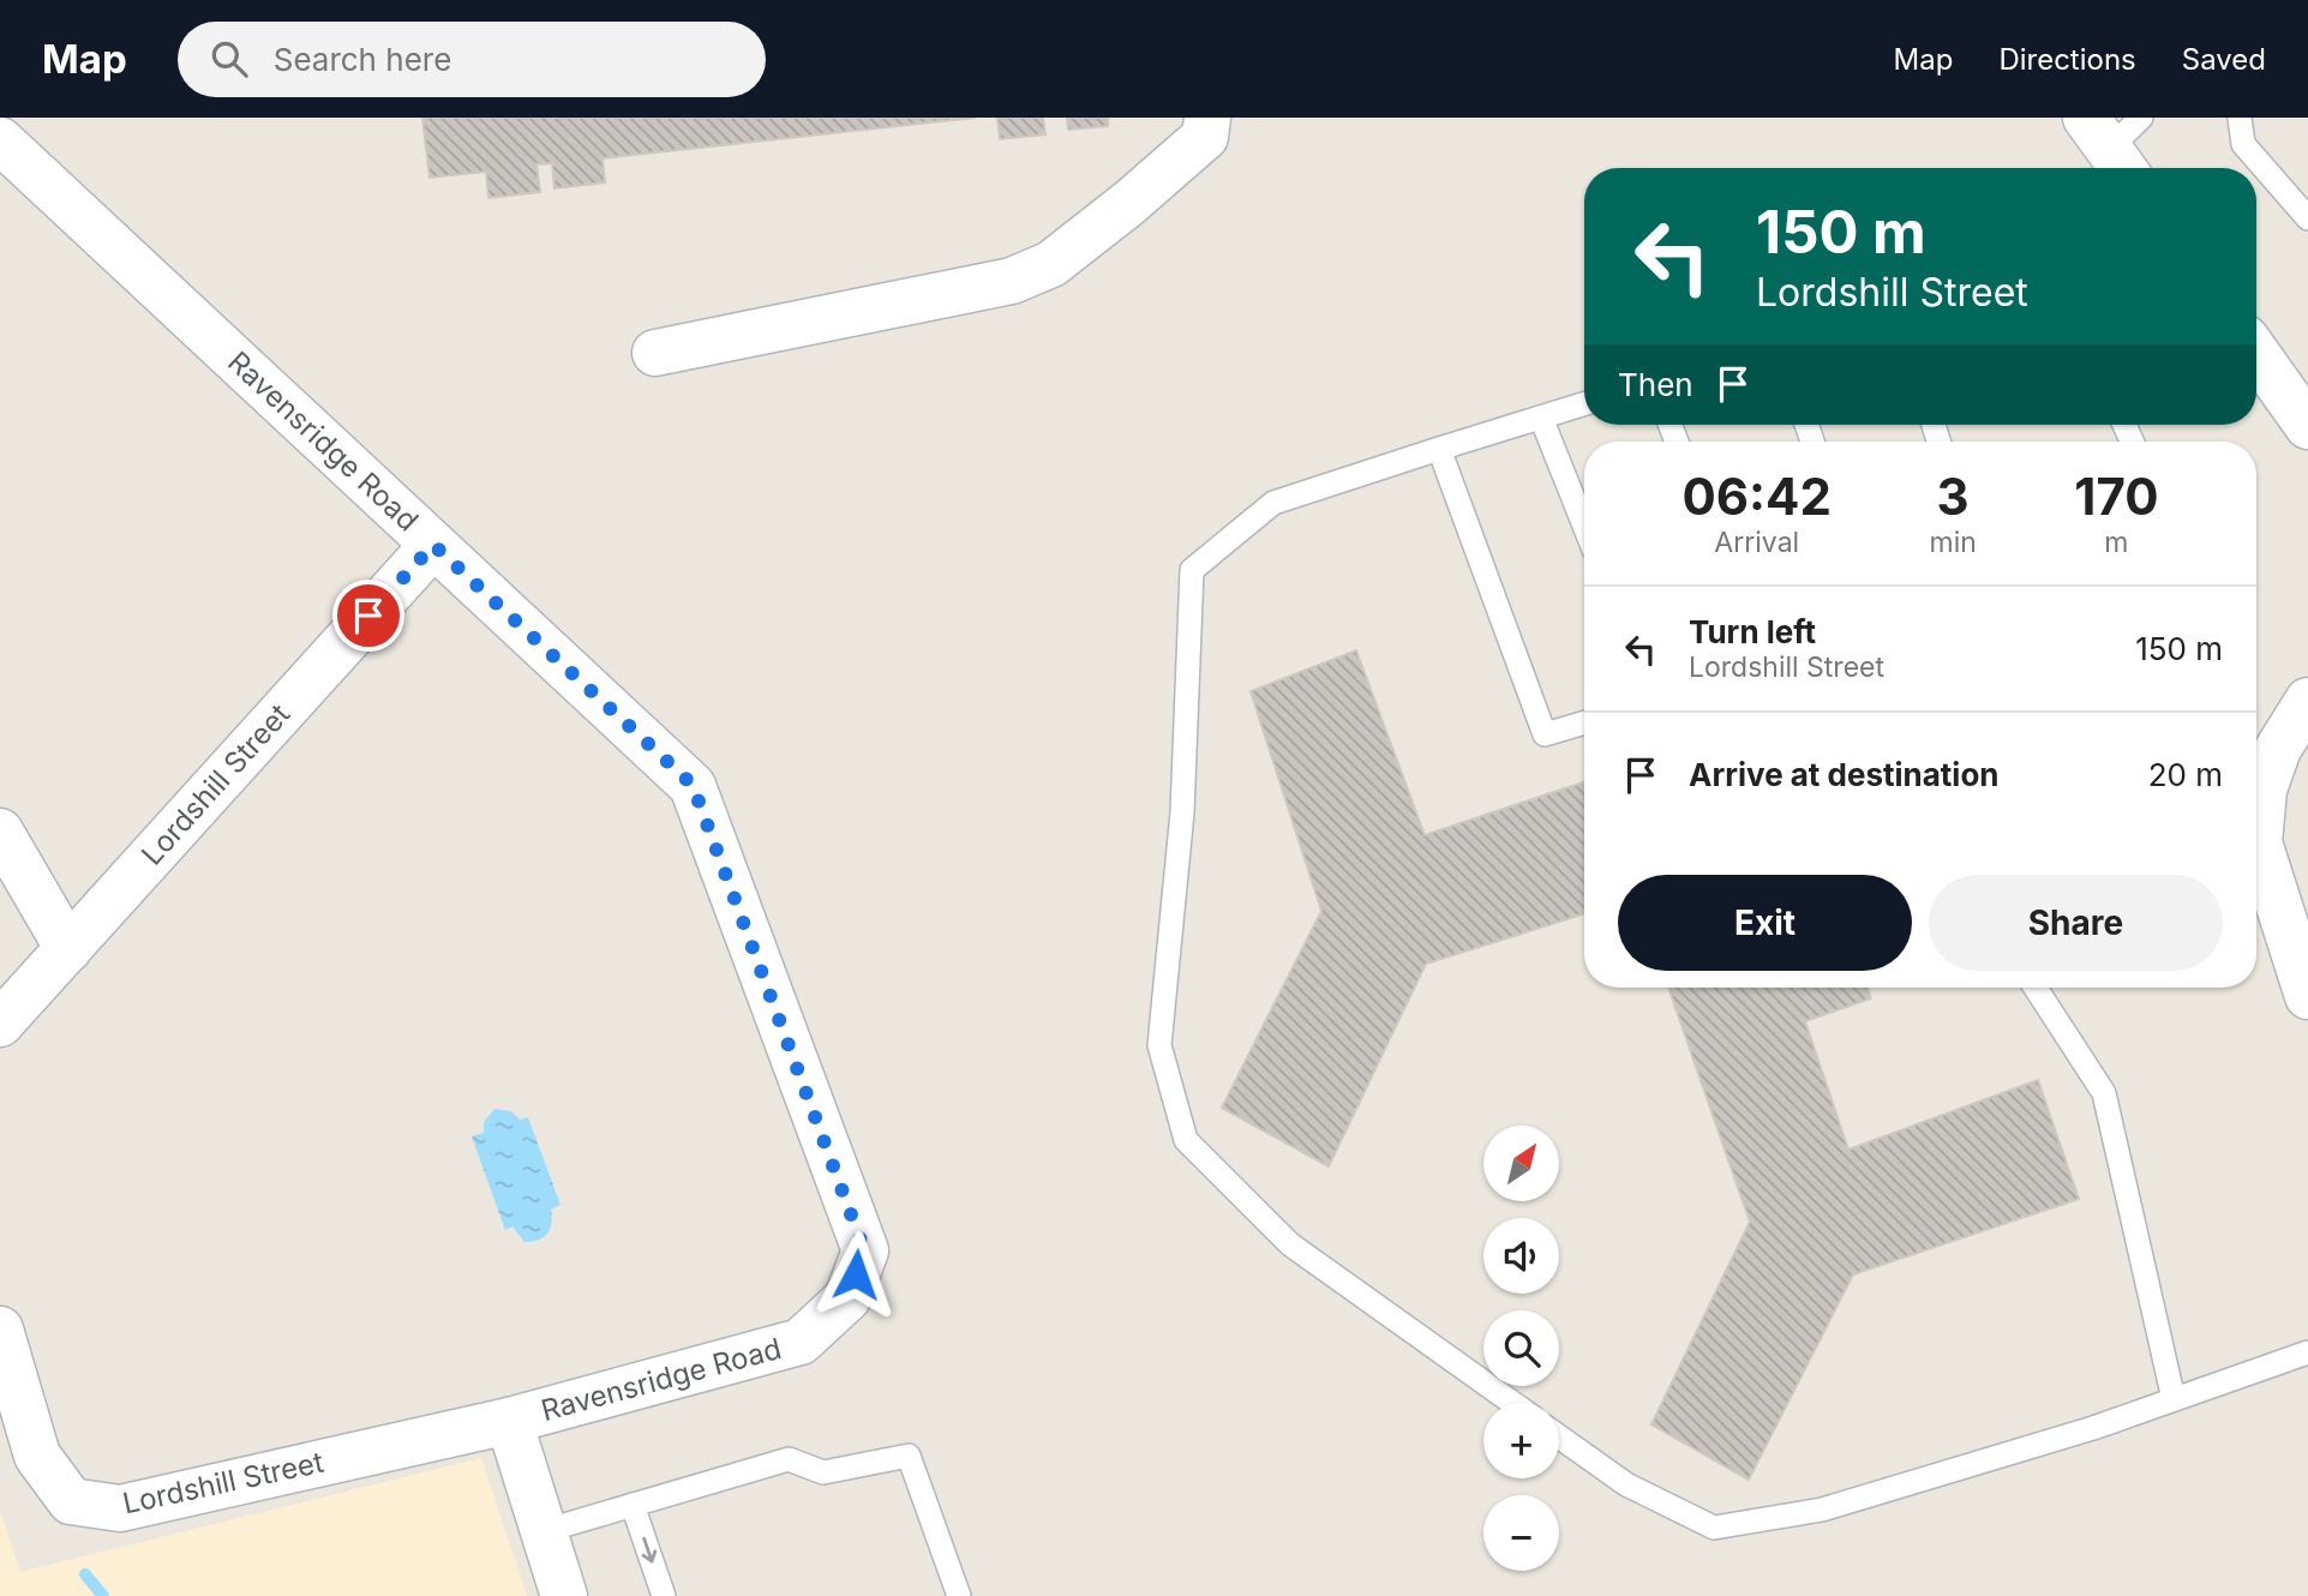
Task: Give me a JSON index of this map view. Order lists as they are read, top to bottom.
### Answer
{
  "streets": {
    "street": ["Ravensridge Road", "Lordshill Street"]
  },
  "crossings": [
    ["Ravensridge Road", "Lordshill Street"]
  ],
  "north": "top right",
  "page": {
    "header": "Map",
    "search": "Search here",
    "nav": ["Map", "Directions", "Saved"],
    "turn": ["150 m", "Lordshill Street"],
    "then": "Then",
    "eta": [
      "06:42",
      "Arrival",
      "3",
      "min",
      "170",
      "m"
    ],
    "list": [
      {
        "name": "Turn left",
        "note": "Lordshill Street",
        "value": "150 m"
      },
      {
        "name": "Arrive at destination",
        "value": "20 m"
      }
    ],
    "buttons": ["Exit", "Share"],
    "map_buttons": ["+", "−"]
  }
}
